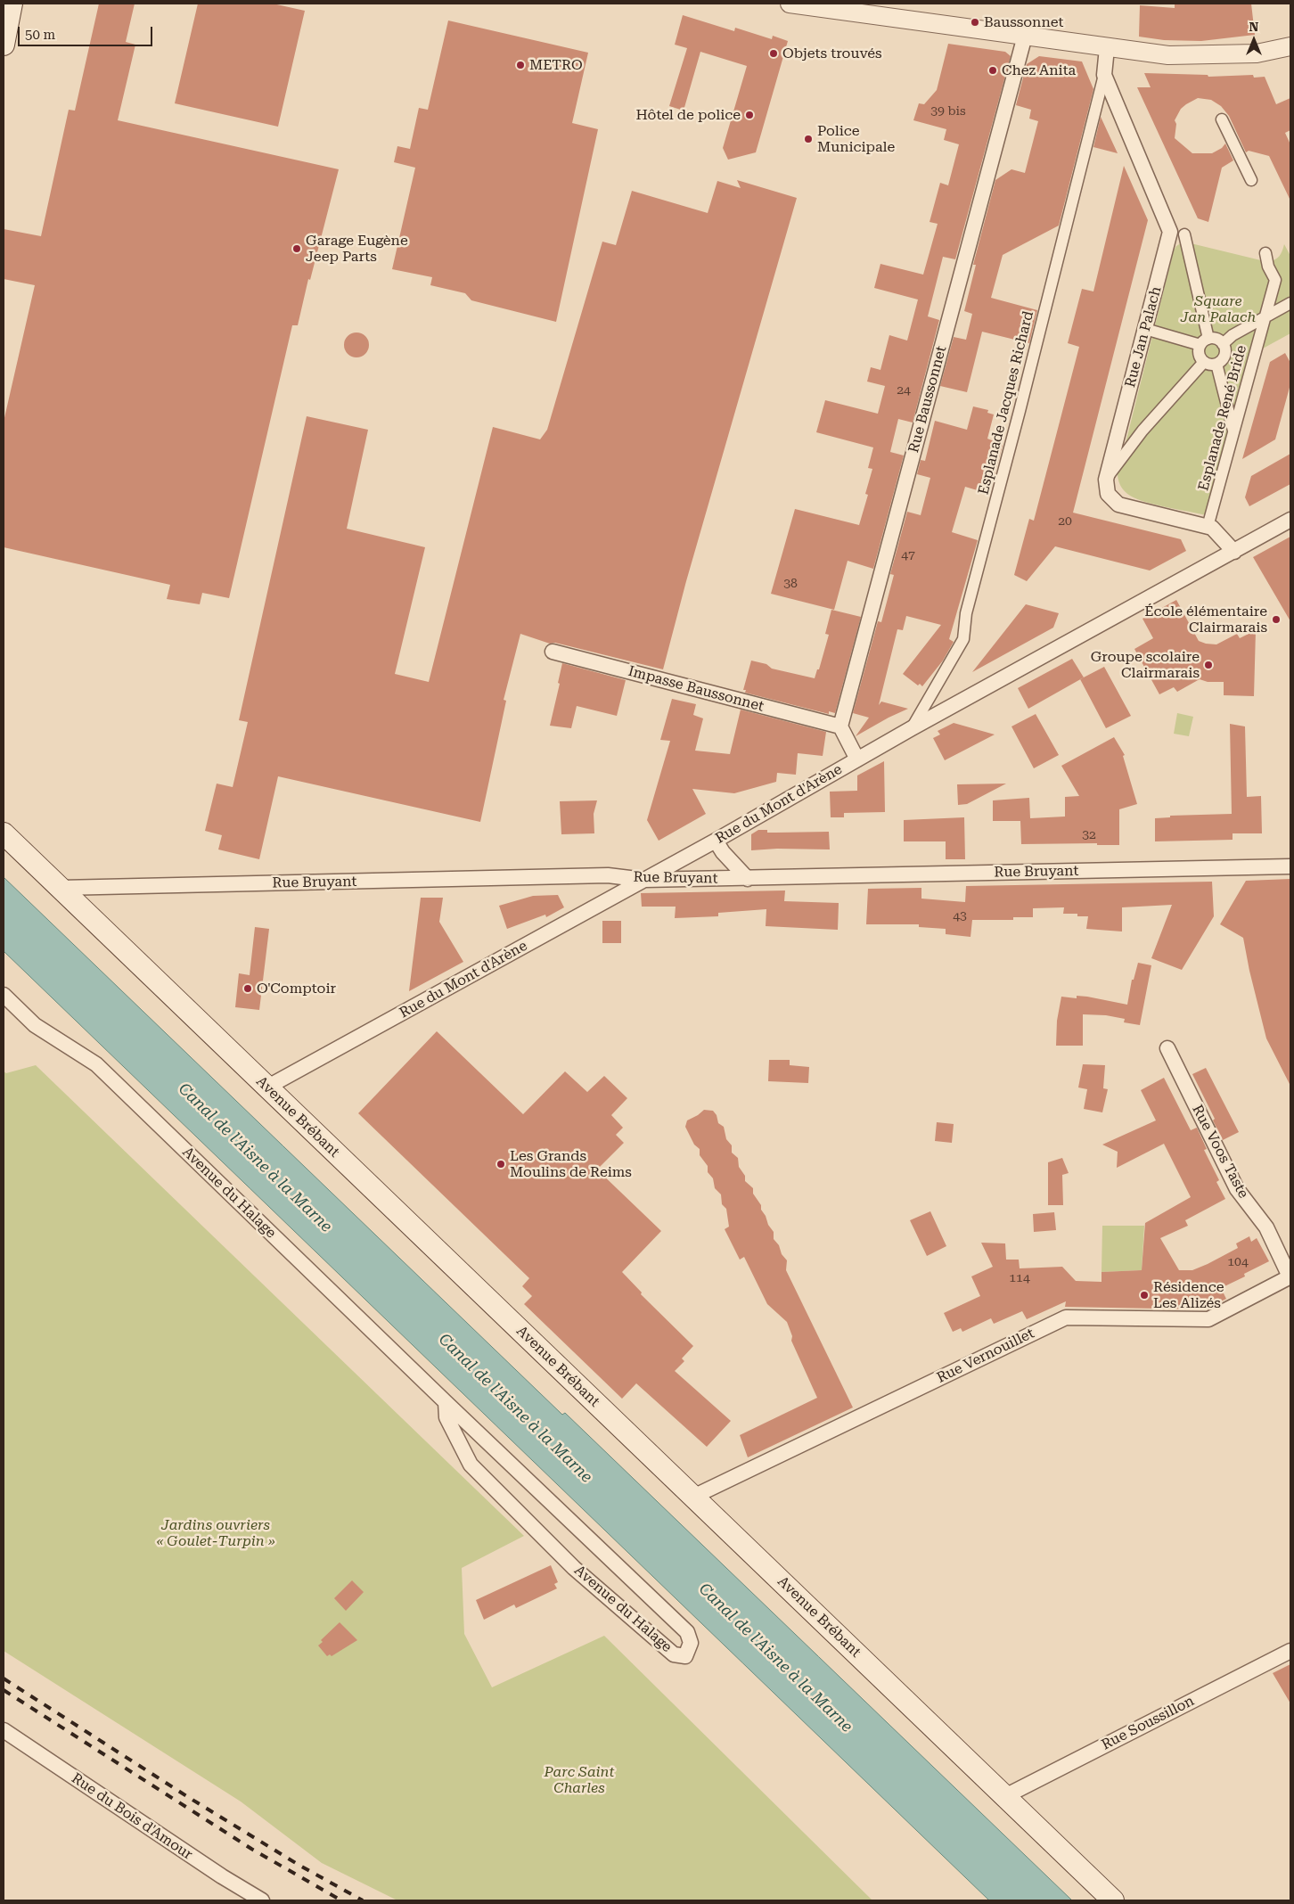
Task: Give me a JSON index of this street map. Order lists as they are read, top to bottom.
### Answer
{
  "streets": {
    "main road": ["Avenue Brébant"],
    "street": [
      "Rue Jan Palach",
      "Rue Baussonnet",
      "Esplanade Jacques Richard",
      "Esplanade René Bride",
      "Impasse Baussonnet",
      "Rue du Mont d'Arène",
      "Rue Bruyant",
      "Rue Voos Taste",
      "Avenue du Halage",
      "Rue Vernouillet",
      "Rue Soussillon",
      "Rue du Bois d'Amour"
    ]
  },
  "crossings": [
    ["Rue Jan Palach", "Esplanade Jacques Richard"],
    ["Rue Baussonnet", "Impasse Baussonnet"],
    ["Esplanade Jacques Richard", "Rue du Mont d'Arène"],
    ["Rue du Mont d'Arène", "Rue Bruyant"],
    ["Rue du Mont d'Arène", "Avenue Brébant"],
    ["Rue Bruyant", "Avenue Brébant"],
    ["Avenue Brébant", "Rue Vernouillet"],
    ["Avenue Brébant", "Rue Soussillon"],
    ["Rue Voos Taste", "Rue Vernouillet"]
  ],
  "water": ["Canal de l'Aisne à la Marne"],
  "parks": ["Square Jan Palach", "Jardins ouvriers « Goulet-Turpin »", "Parc Saint Charles"],
  "places": [
    "Baussonnet",
    "Objets trouvés",
    "METRO",
    "Chez Anita",
    "Hôtel de police",
    "Police Municipale",
    "Garage Eugène Jeep Parts",
    "École élémentaire Clairmarais",
    "Groupe scolaire Clairmarais",
    "O'Comptoir",
    "Les Grands Moulins de Reims",
    "Résidence Les Alizés"
  ],
  "house_numbers": [
    "39 bis",
    "24",
    "20",
    "47",
    "38",
    "32",
    "43",
    "104",
    "114"
  ],
  "scale_bar": "50 m",
  "north": "top"
}
